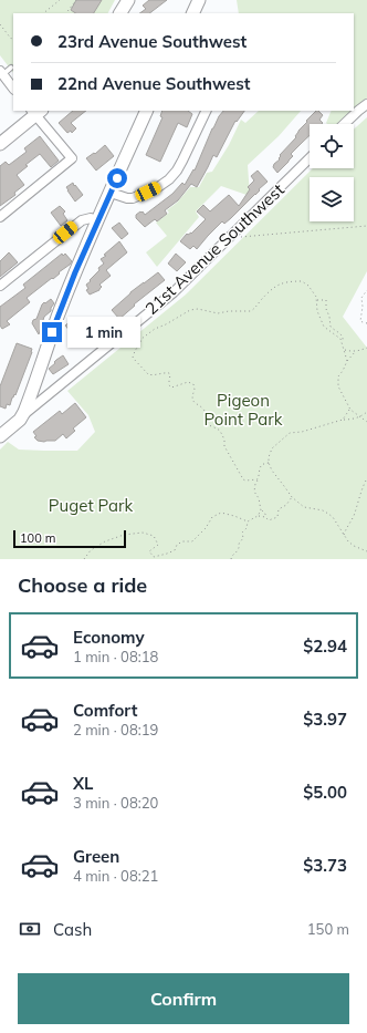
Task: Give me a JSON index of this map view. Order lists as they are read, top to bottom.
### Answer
{
  "streets": {
    "street": ["21st Avenue Southwest"]
  },
  "parks": ["Pigeon Point Park", "Puget Park"],
  "scale_bar": "100 m",
  "page": {
    "banner": ["23rd Avenue Southwest", "22nd Avenue Southwest"],
    "bubble": "1 min",
    "scale": "100 m",
    "heading": "Choose a ride",
    "list": [
      {
        "name": "Economy",
        "note": "1 min · 08:18",
        "value": "$2.94"
      },
      {
        "name": "Comfort",
        "note": "2 min · 08:19",
        "value": "$3.97"
      },
      {
        "name": "XL",
        "note": "3 min · 08:20",
        "value": "$5.00"
      },
      {
        "name": "Green",
        "note": "4 min · 08:21",
        "value": "$3.73"
      }
    ],
    "pay": ["Cash", "150 m"],
    "buttons": "Confirm"
  }
}
